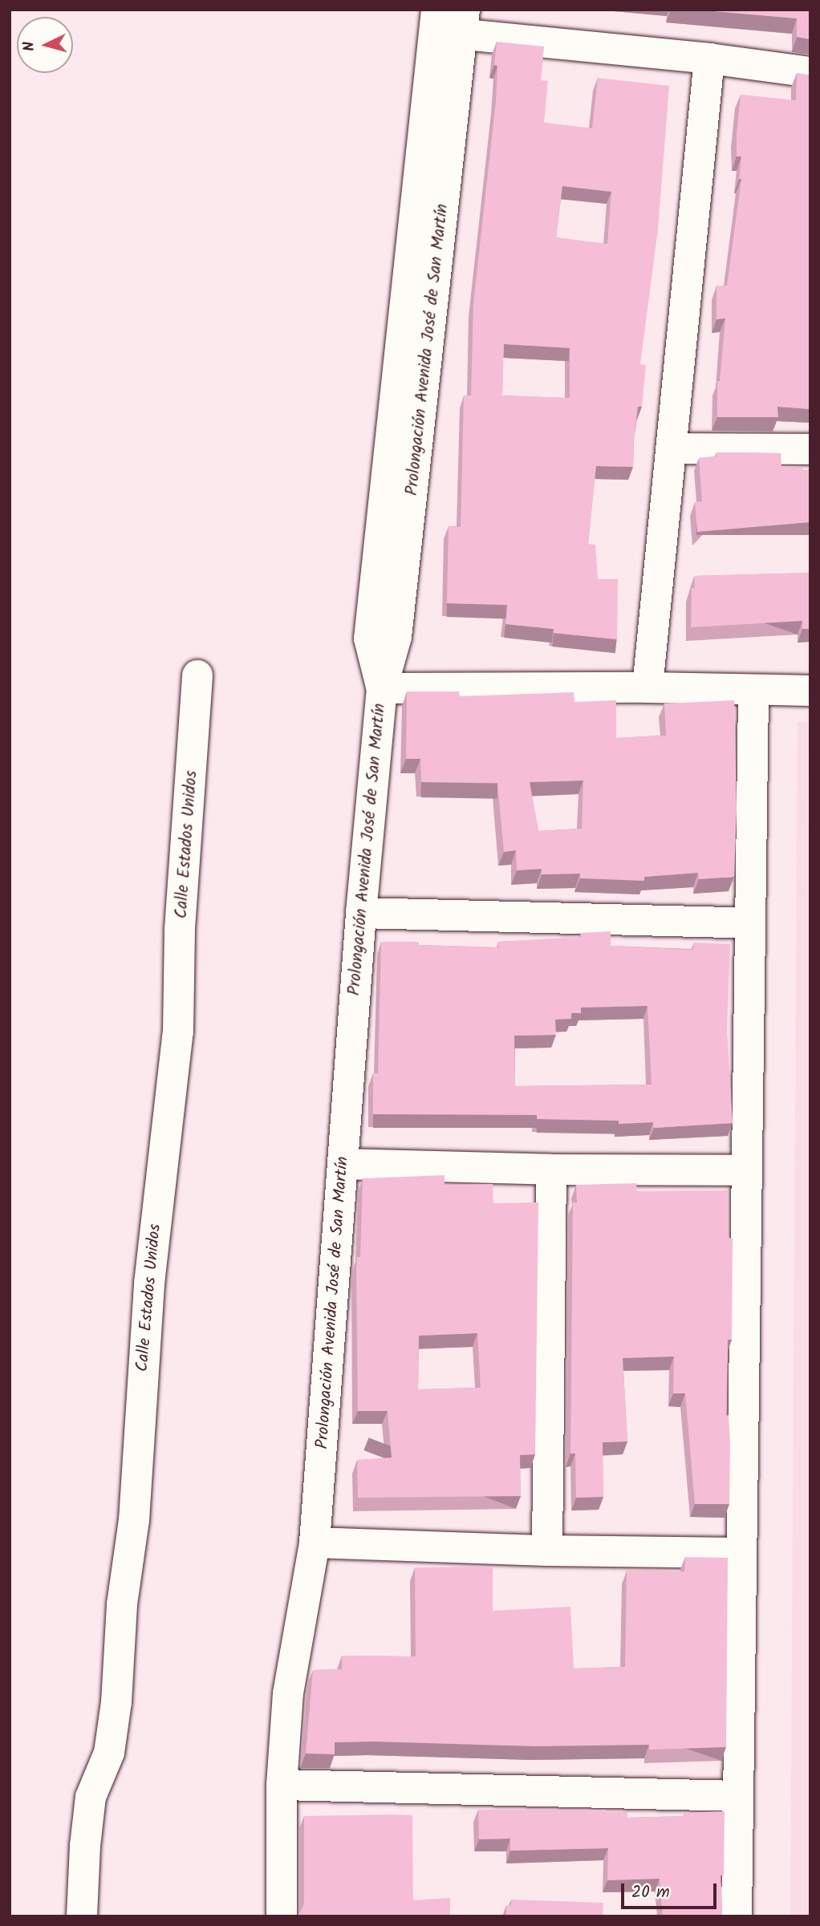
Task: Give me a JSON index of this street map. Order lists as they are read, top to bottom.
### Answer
{
  "streets": {
    "street": ["Prolongación Avenida José de San Martín", "Calle Estados Unidos"]
  },
  "scale_bar": "20 m",
  "north": "left"
}
